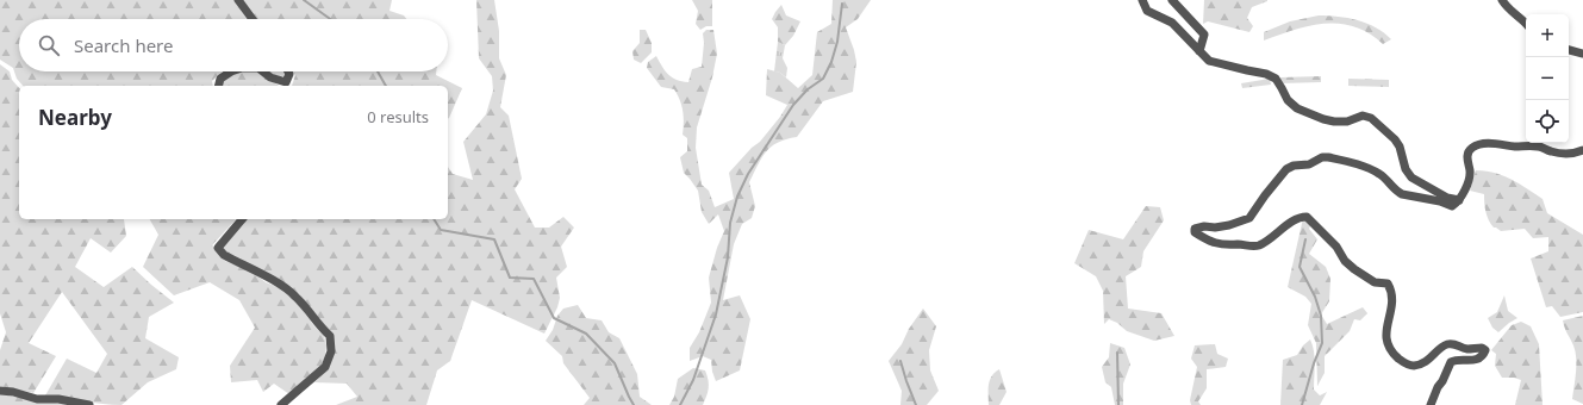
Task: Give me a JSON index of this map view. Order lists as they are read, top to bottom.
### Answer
{
  "page": {
    "map_buttons": ["+", "−"],
    "search": "Search here",
    "heading": ["Nearby", "0 results"]
  }
}
